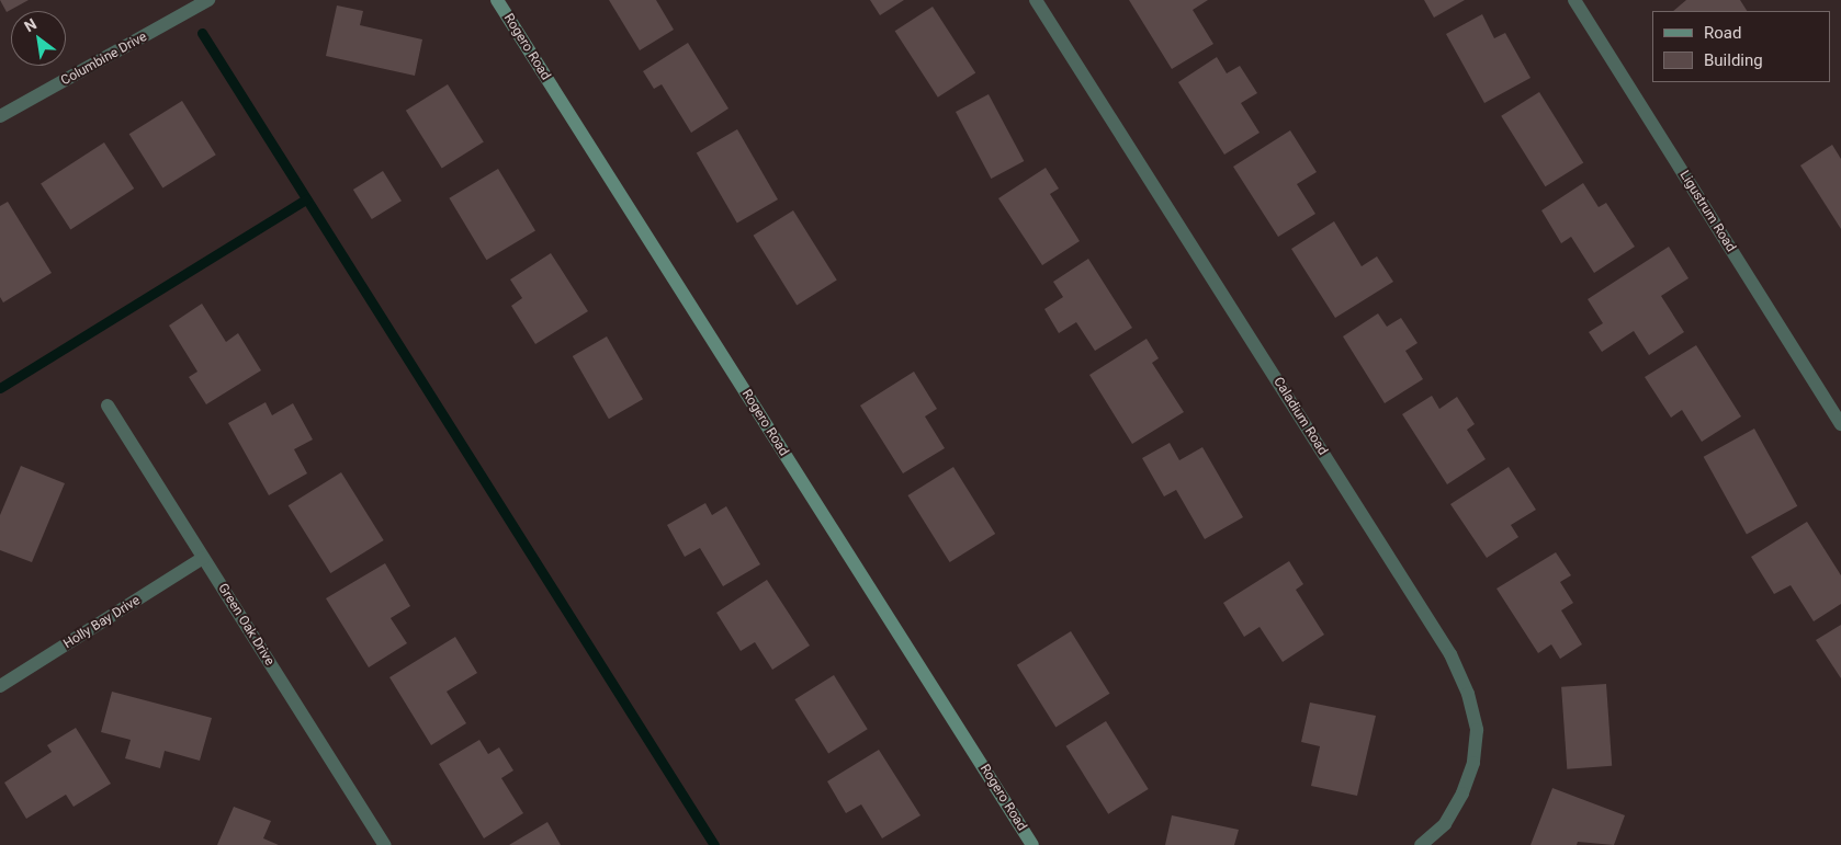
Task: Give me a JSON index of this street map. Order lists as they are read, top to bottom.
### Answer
{
  "streets": {
    "main road": ["Rogero Road"],
    "street": [
      "Columbine Drive",
      "Ligustrum Road",
      "Caladium Road",
      "Holly Bay Drive",
      "Green Oak Drive"
    ]
  },
  "crossings": [
    ["Holly Bay Drive", "Green Oak Drive"]
  ],
  "legend": ["Road", "Building"],
  "north": "top left"
}
